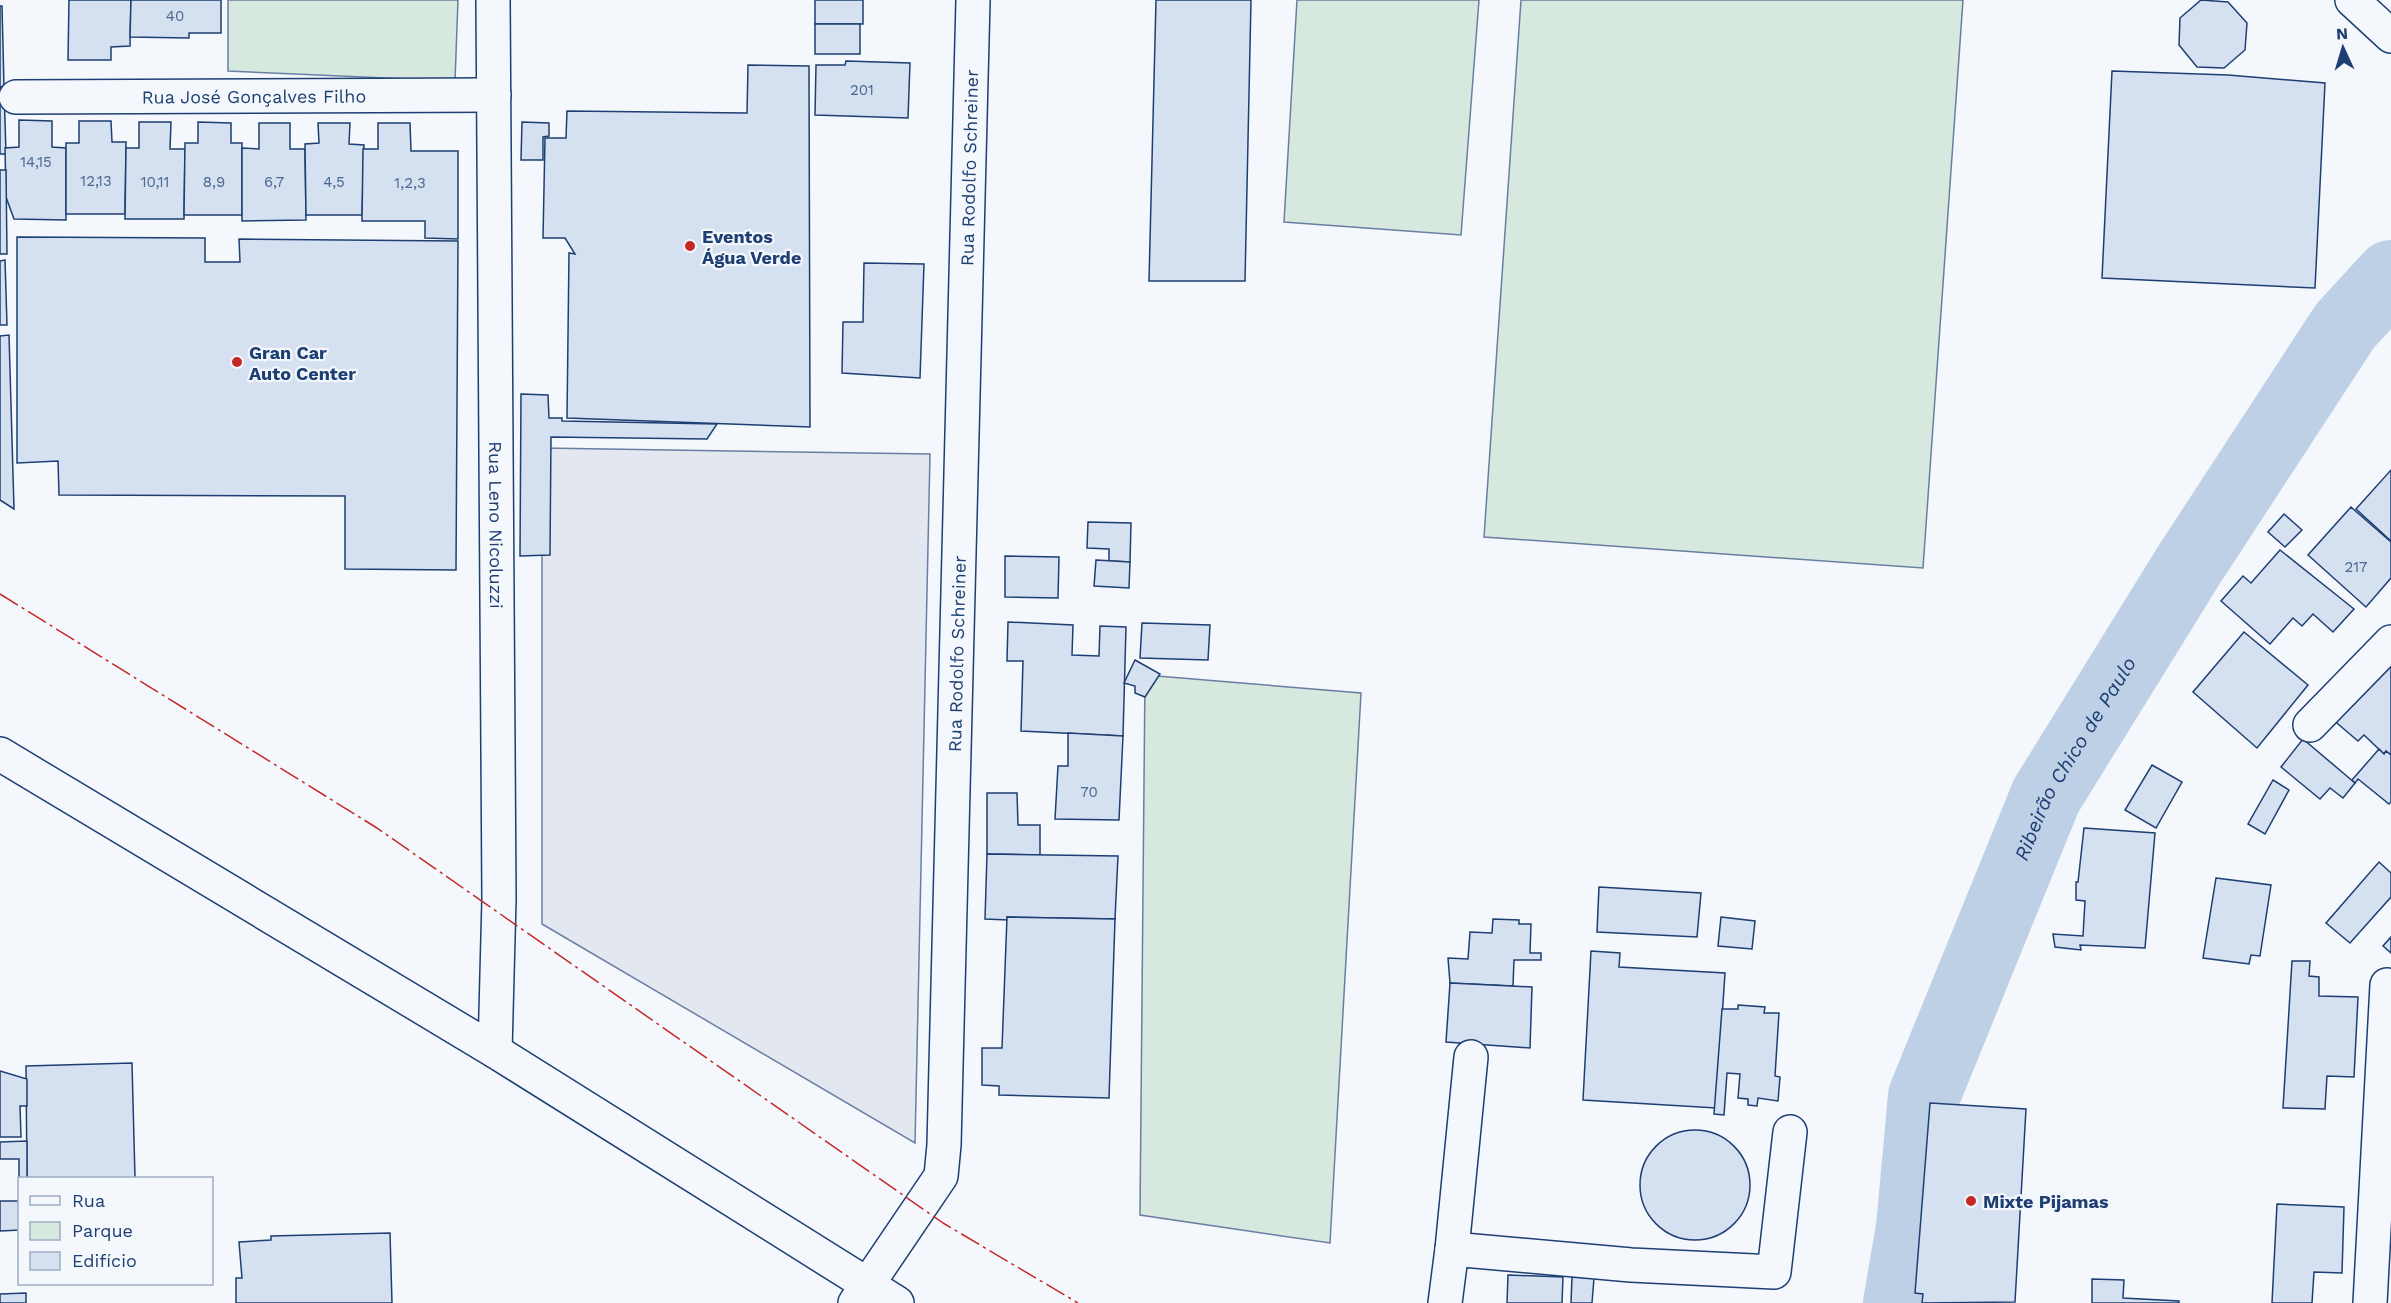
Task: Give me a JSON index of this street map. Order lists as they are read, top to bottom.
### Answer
{
  "streets": {
    "main road": ["Rua José Gonçalves Filho", "Rua Rodolfo Schreiner", "Rua Leno Nicoluzzi"]
  },
  "crossings": [
    ["Rua José Gonçalves Filho", "Rua Leno Nicoluzzi"]
  ],
  "water": ["Ribeirão Chico de Paulo"],
  "places": ["Eventos Água Verde", "Gran Car Auto Center", "Mixte Pijamas"],
  "house_numbers": [
    "40",
    "201",
    "14,15",
    "12,13",
    "10,11",
    "8,9",
    "6,7",
    "4,5",
    "1,2,3",
    "217",
    "70"
  ],
  "legend": ["Rua", "Parque", "Edifício"],
  "north": "top"
}
